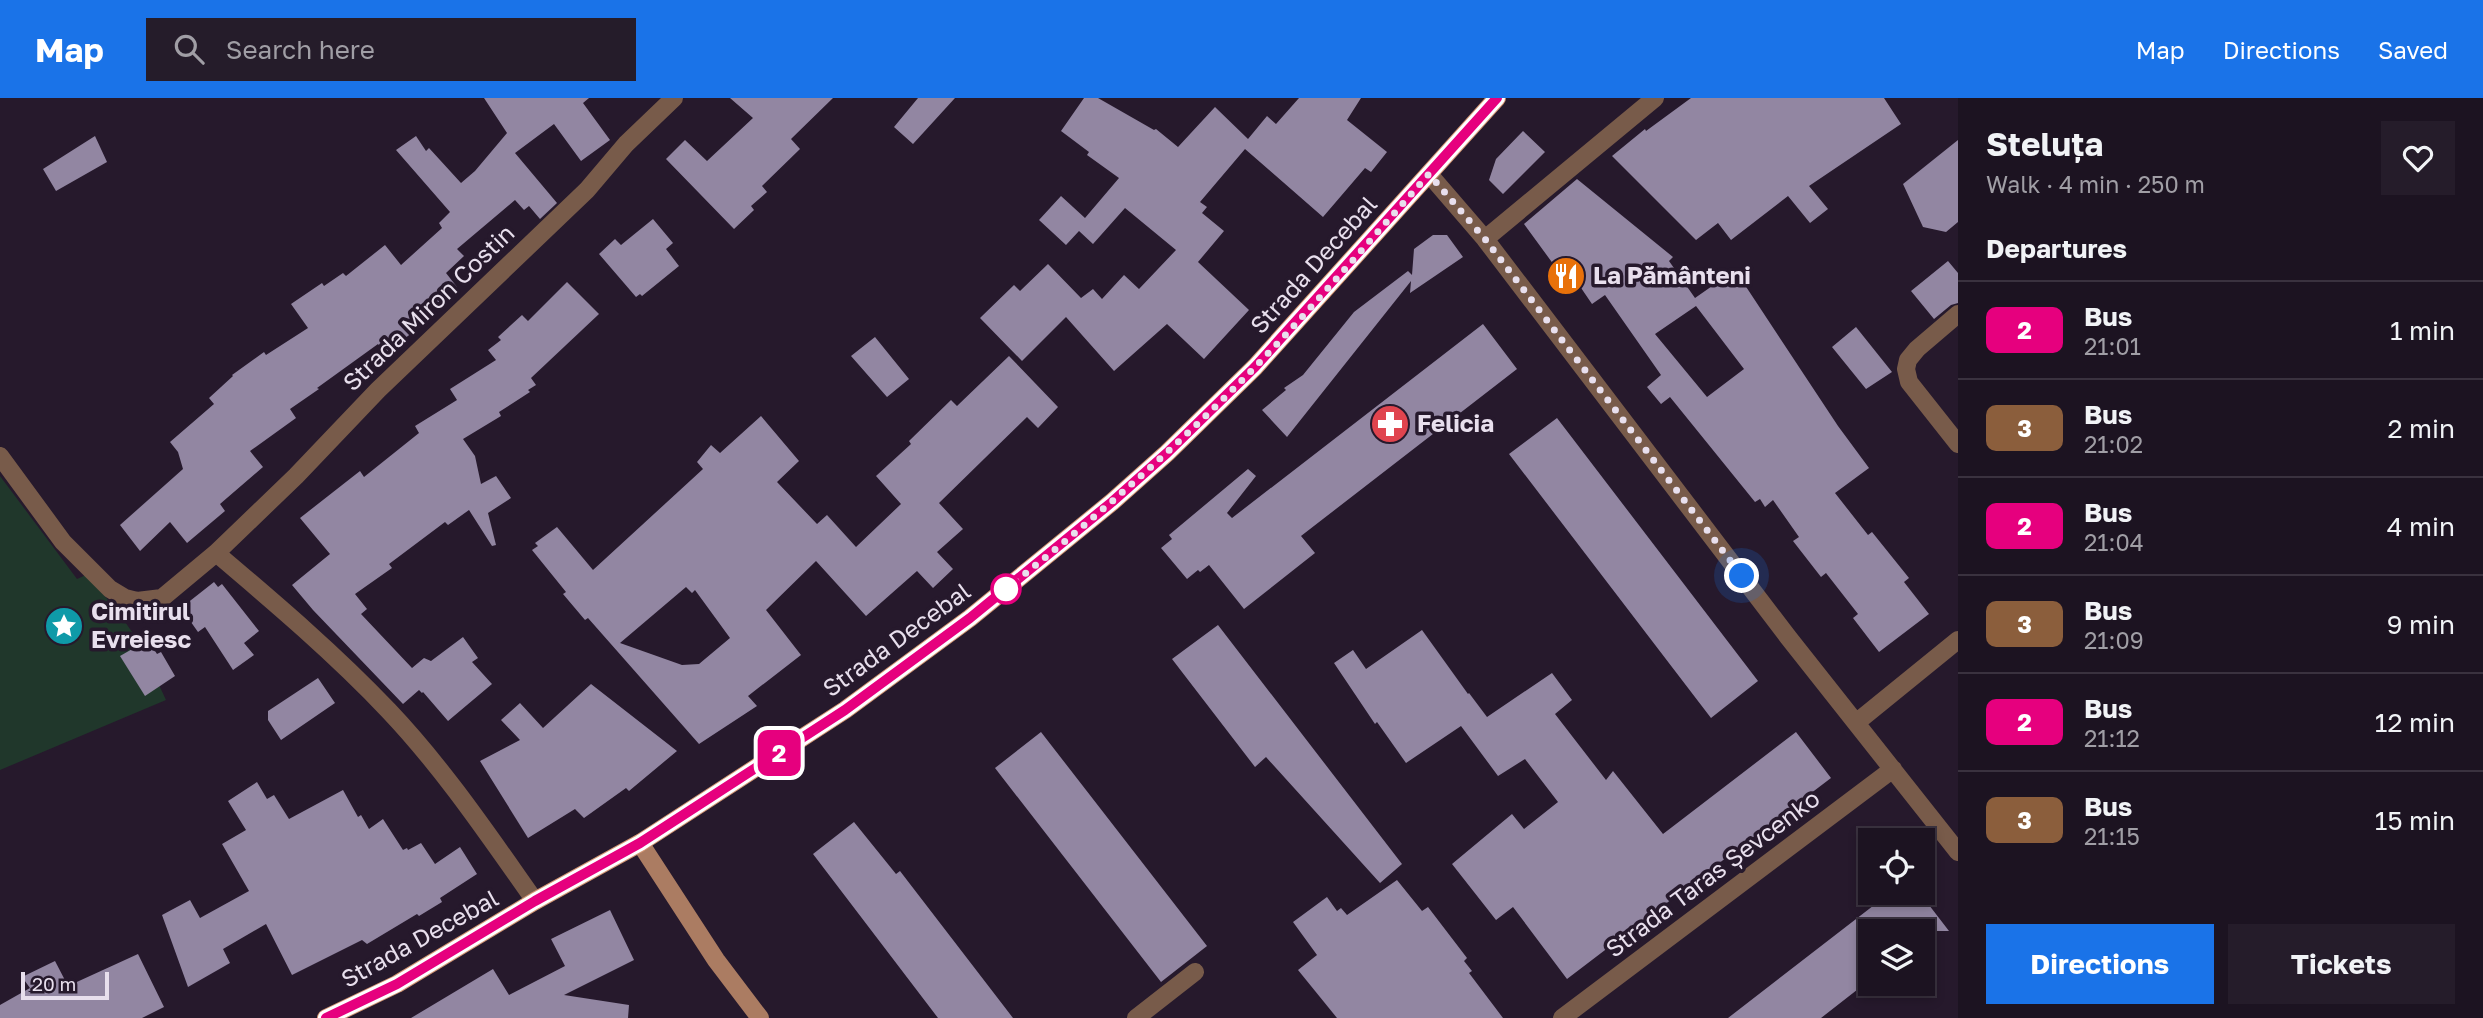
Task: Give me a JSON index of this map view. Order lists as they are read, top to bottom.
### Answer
{
  "streets": {
    "main road": ["Strada Decebal"],
    "street": ["Strada Miron Costin", "Strada Taras Șevcenko"]
  },
  "places": {
    "restaurant": ["La Pământeni"],
    "pharmacy": ["Felicia"],
    "place": ["Cimitirul Evreiesc"]
  },
  "lines": ["bus line 2"],
  "scale_bar": "20 m",
  "page": {
    "header": "Map",
    "search": "Search here",
    "nav": ["Map", "Directions", "Saved"],
    "on_map": "2",
    "heading": [
      ["Steluța", "Walk · 4 min · 250 m"],
      "Departures"
    ],
    "list": [
      {
        "mark": "2",
        "name": "Bus",
        "note": "21:01",
        "value": "1 min"
      },
      {
        "mark": "3",
        "name": "Bus",
        "note": "21:02",
        "value": "2 min"
      },
      {
        "mark": "2",
        "name": "Bus",
        "note": "21:04",
        "value": "4 min"
      },
      {
        "mark": "3",
        "name": "Bus",
        "note": "21:09",
        "value": "9 min"
      },
      {
        "mark": "2",
        "name": "Bus",
        "note": "21:12",
        "value": "12 min"
      },
      {
        "mark": "3",
        "name": "Bus",
        "note": "21:15",
        "value": "15 min"
      }
    ],
    "buttons": ["Directions", "Tickets"],
    "scale": "20 m"
  }
}
